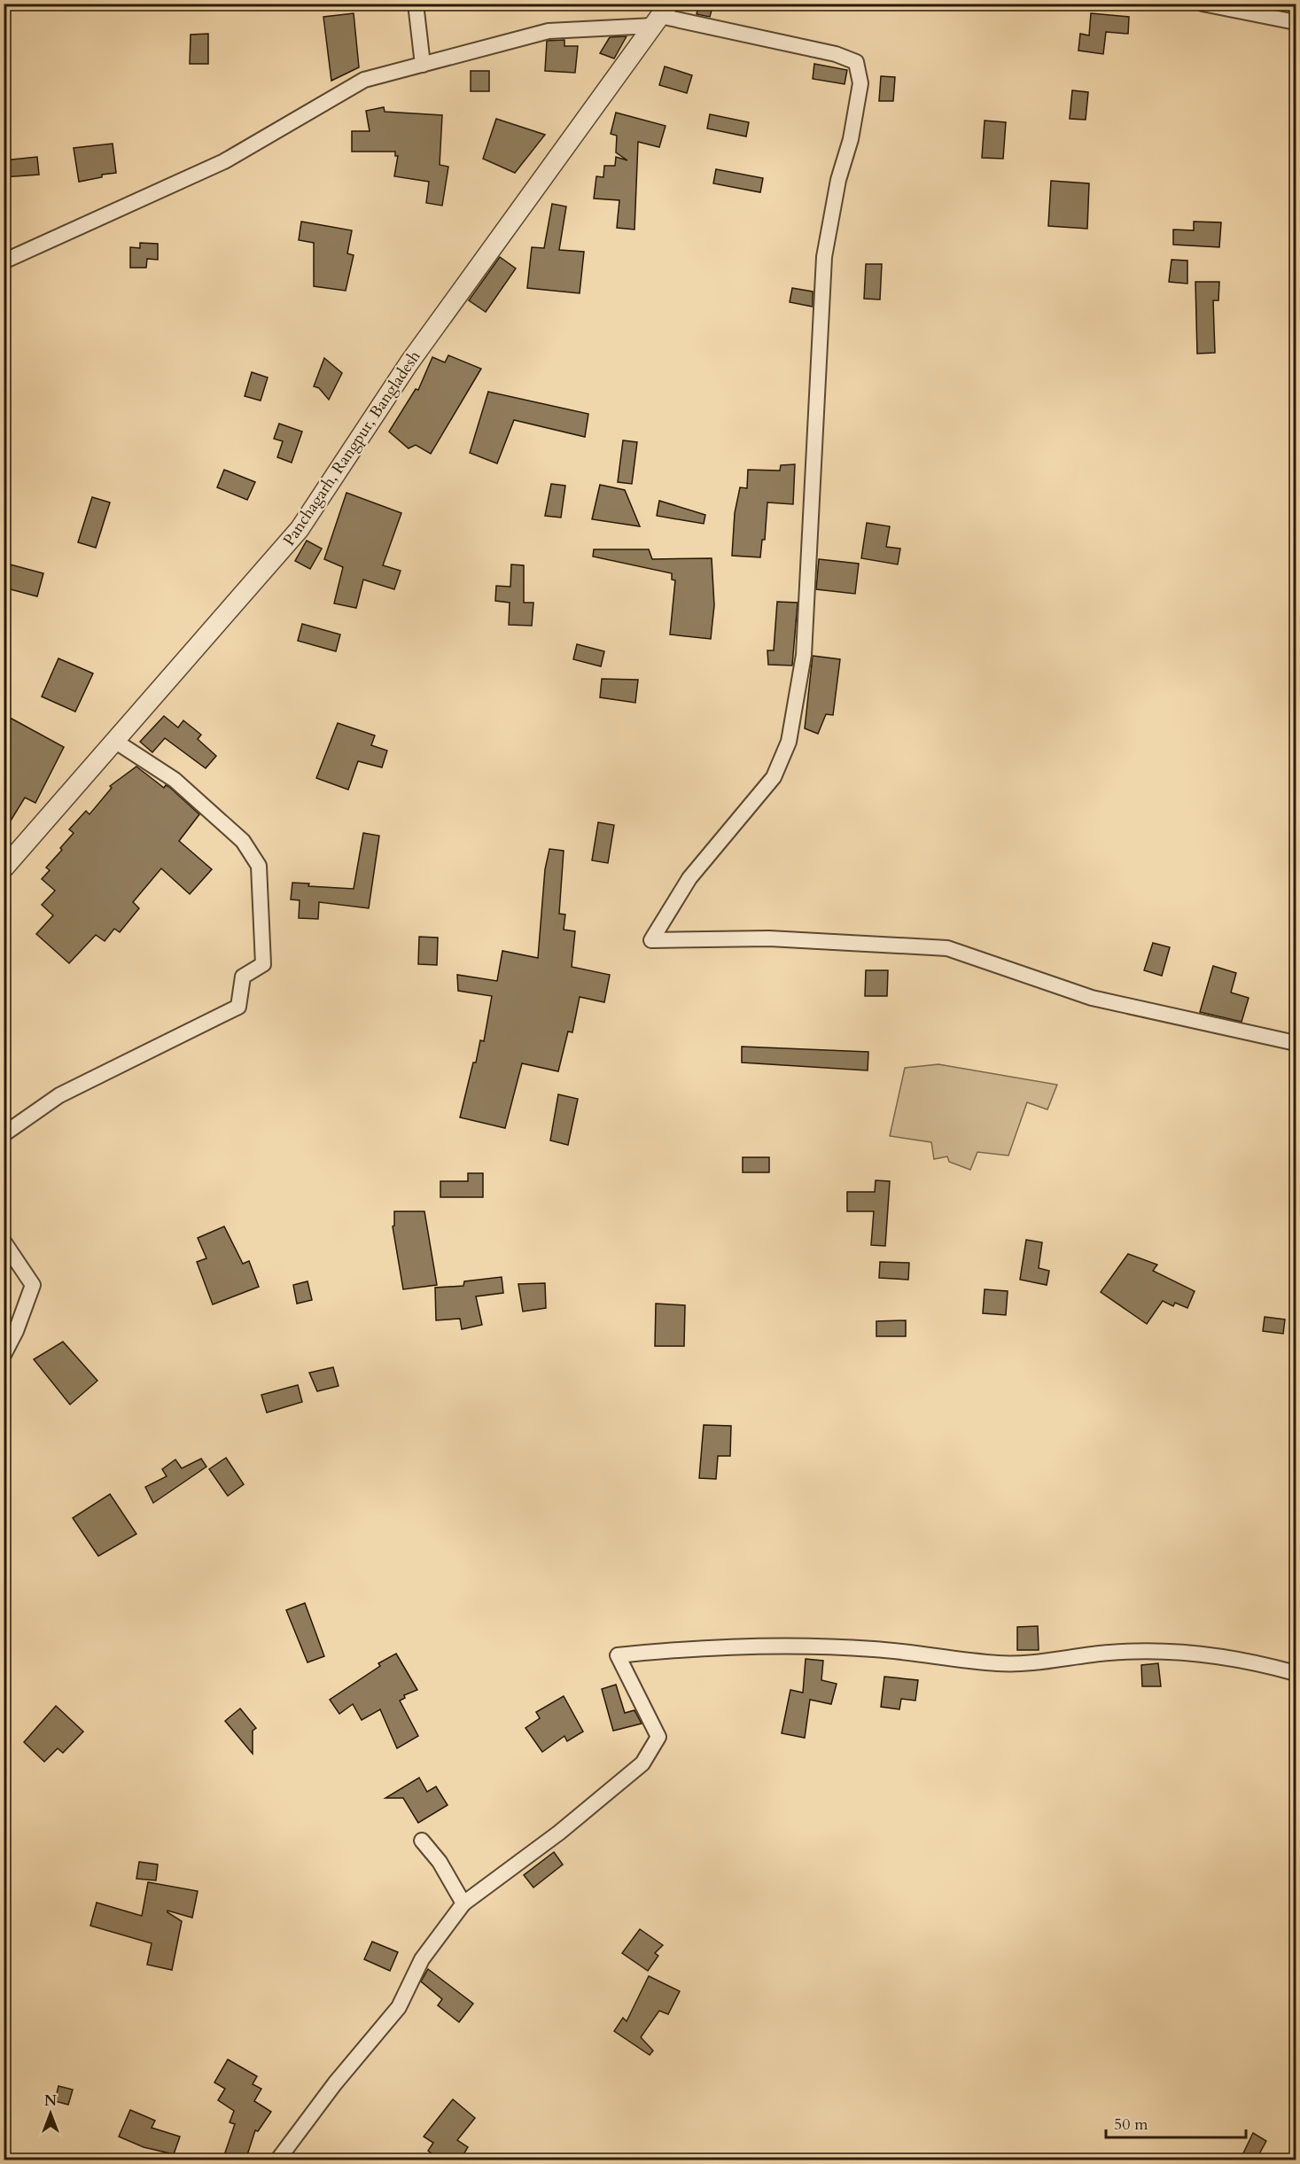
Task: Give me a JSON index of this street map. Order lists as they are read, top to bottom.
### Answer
{
  "streets": {
    "street": ["Panchagarh, Rangpur, Bangladesh"]
  },
  "scale_bar": "50 m",
  "north": "top"
}
